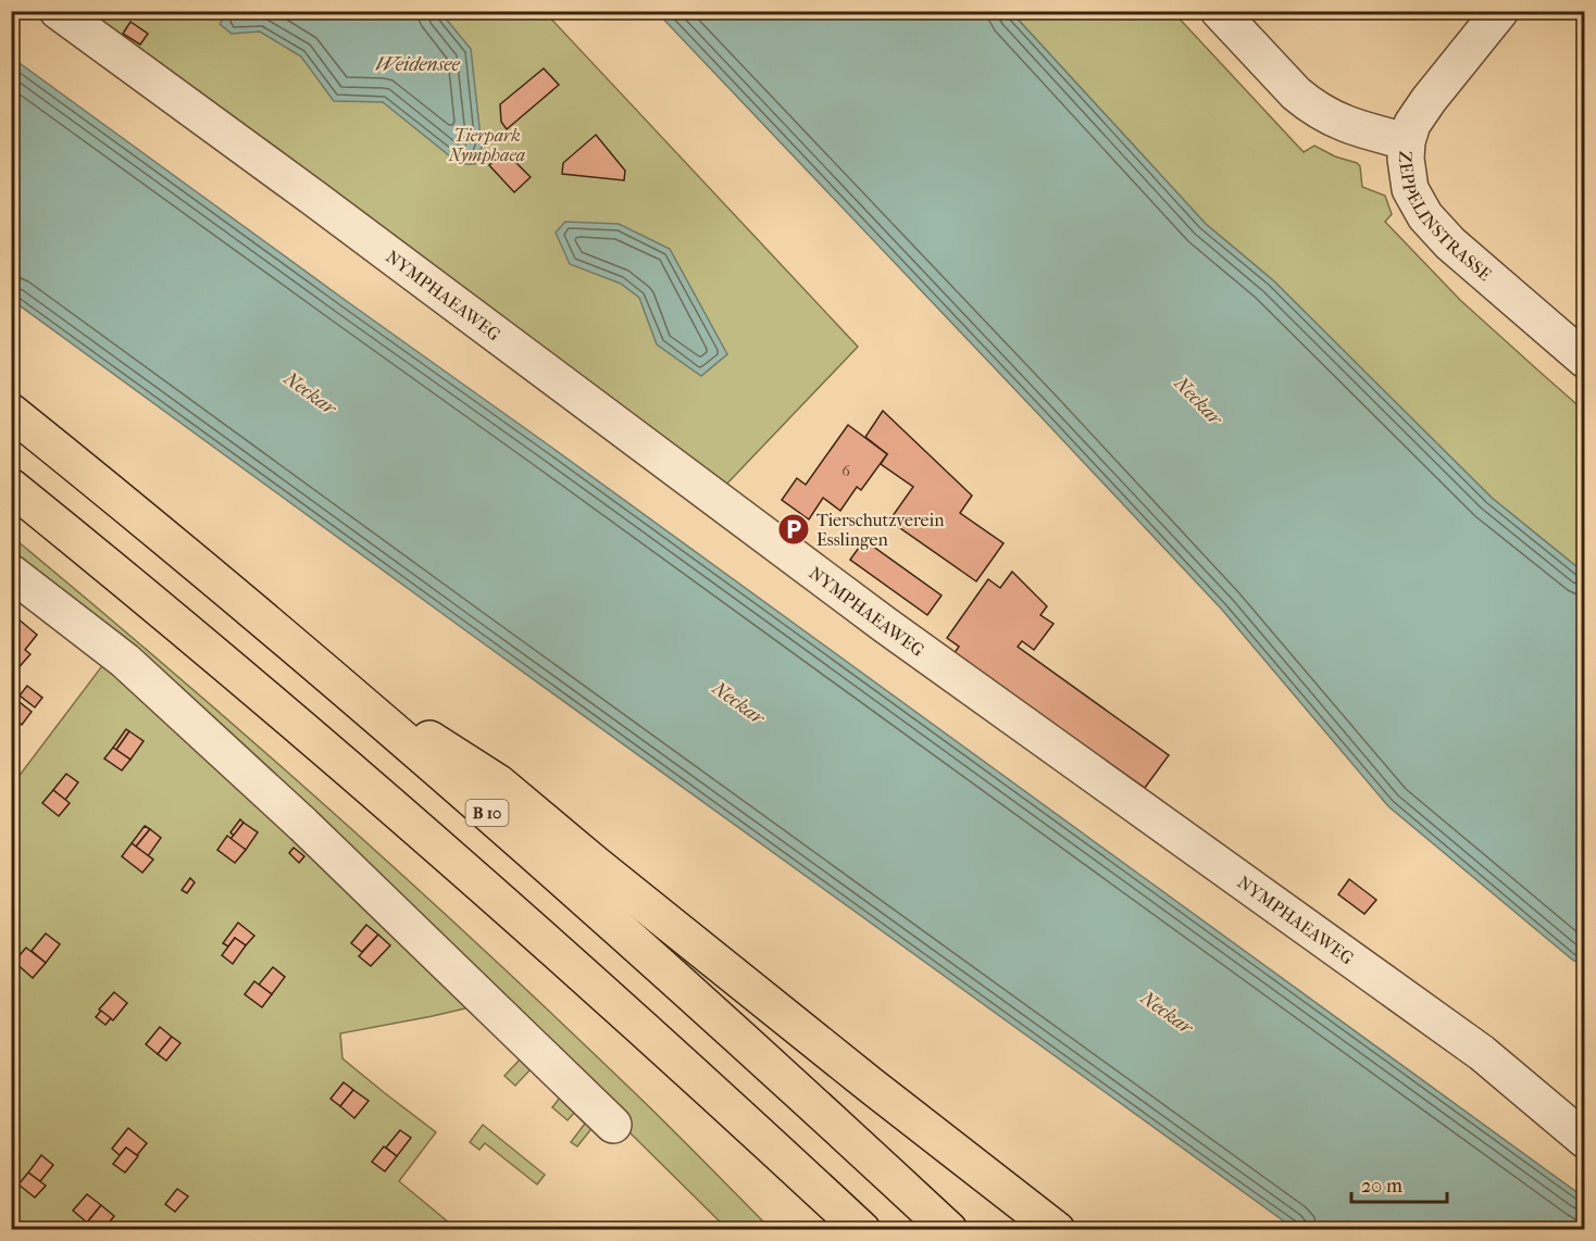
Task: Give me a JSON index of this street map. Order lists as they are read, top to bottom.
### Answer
{
  "streets": {
    "highway": ["B 10"],
    "street": ["ZEPPELINSTRASSE", "NYMPHAEAWEG"]
  },
  "water": ["Weidensee", "Neckar"],
  "parks": ["Tierpark Nymphaea"],
  "places": {
    "parking": ["Tierschutzverein Esslingen"]
  },
  "house_numbers": ["6"],
  "scale_bar": "20 m"
}
